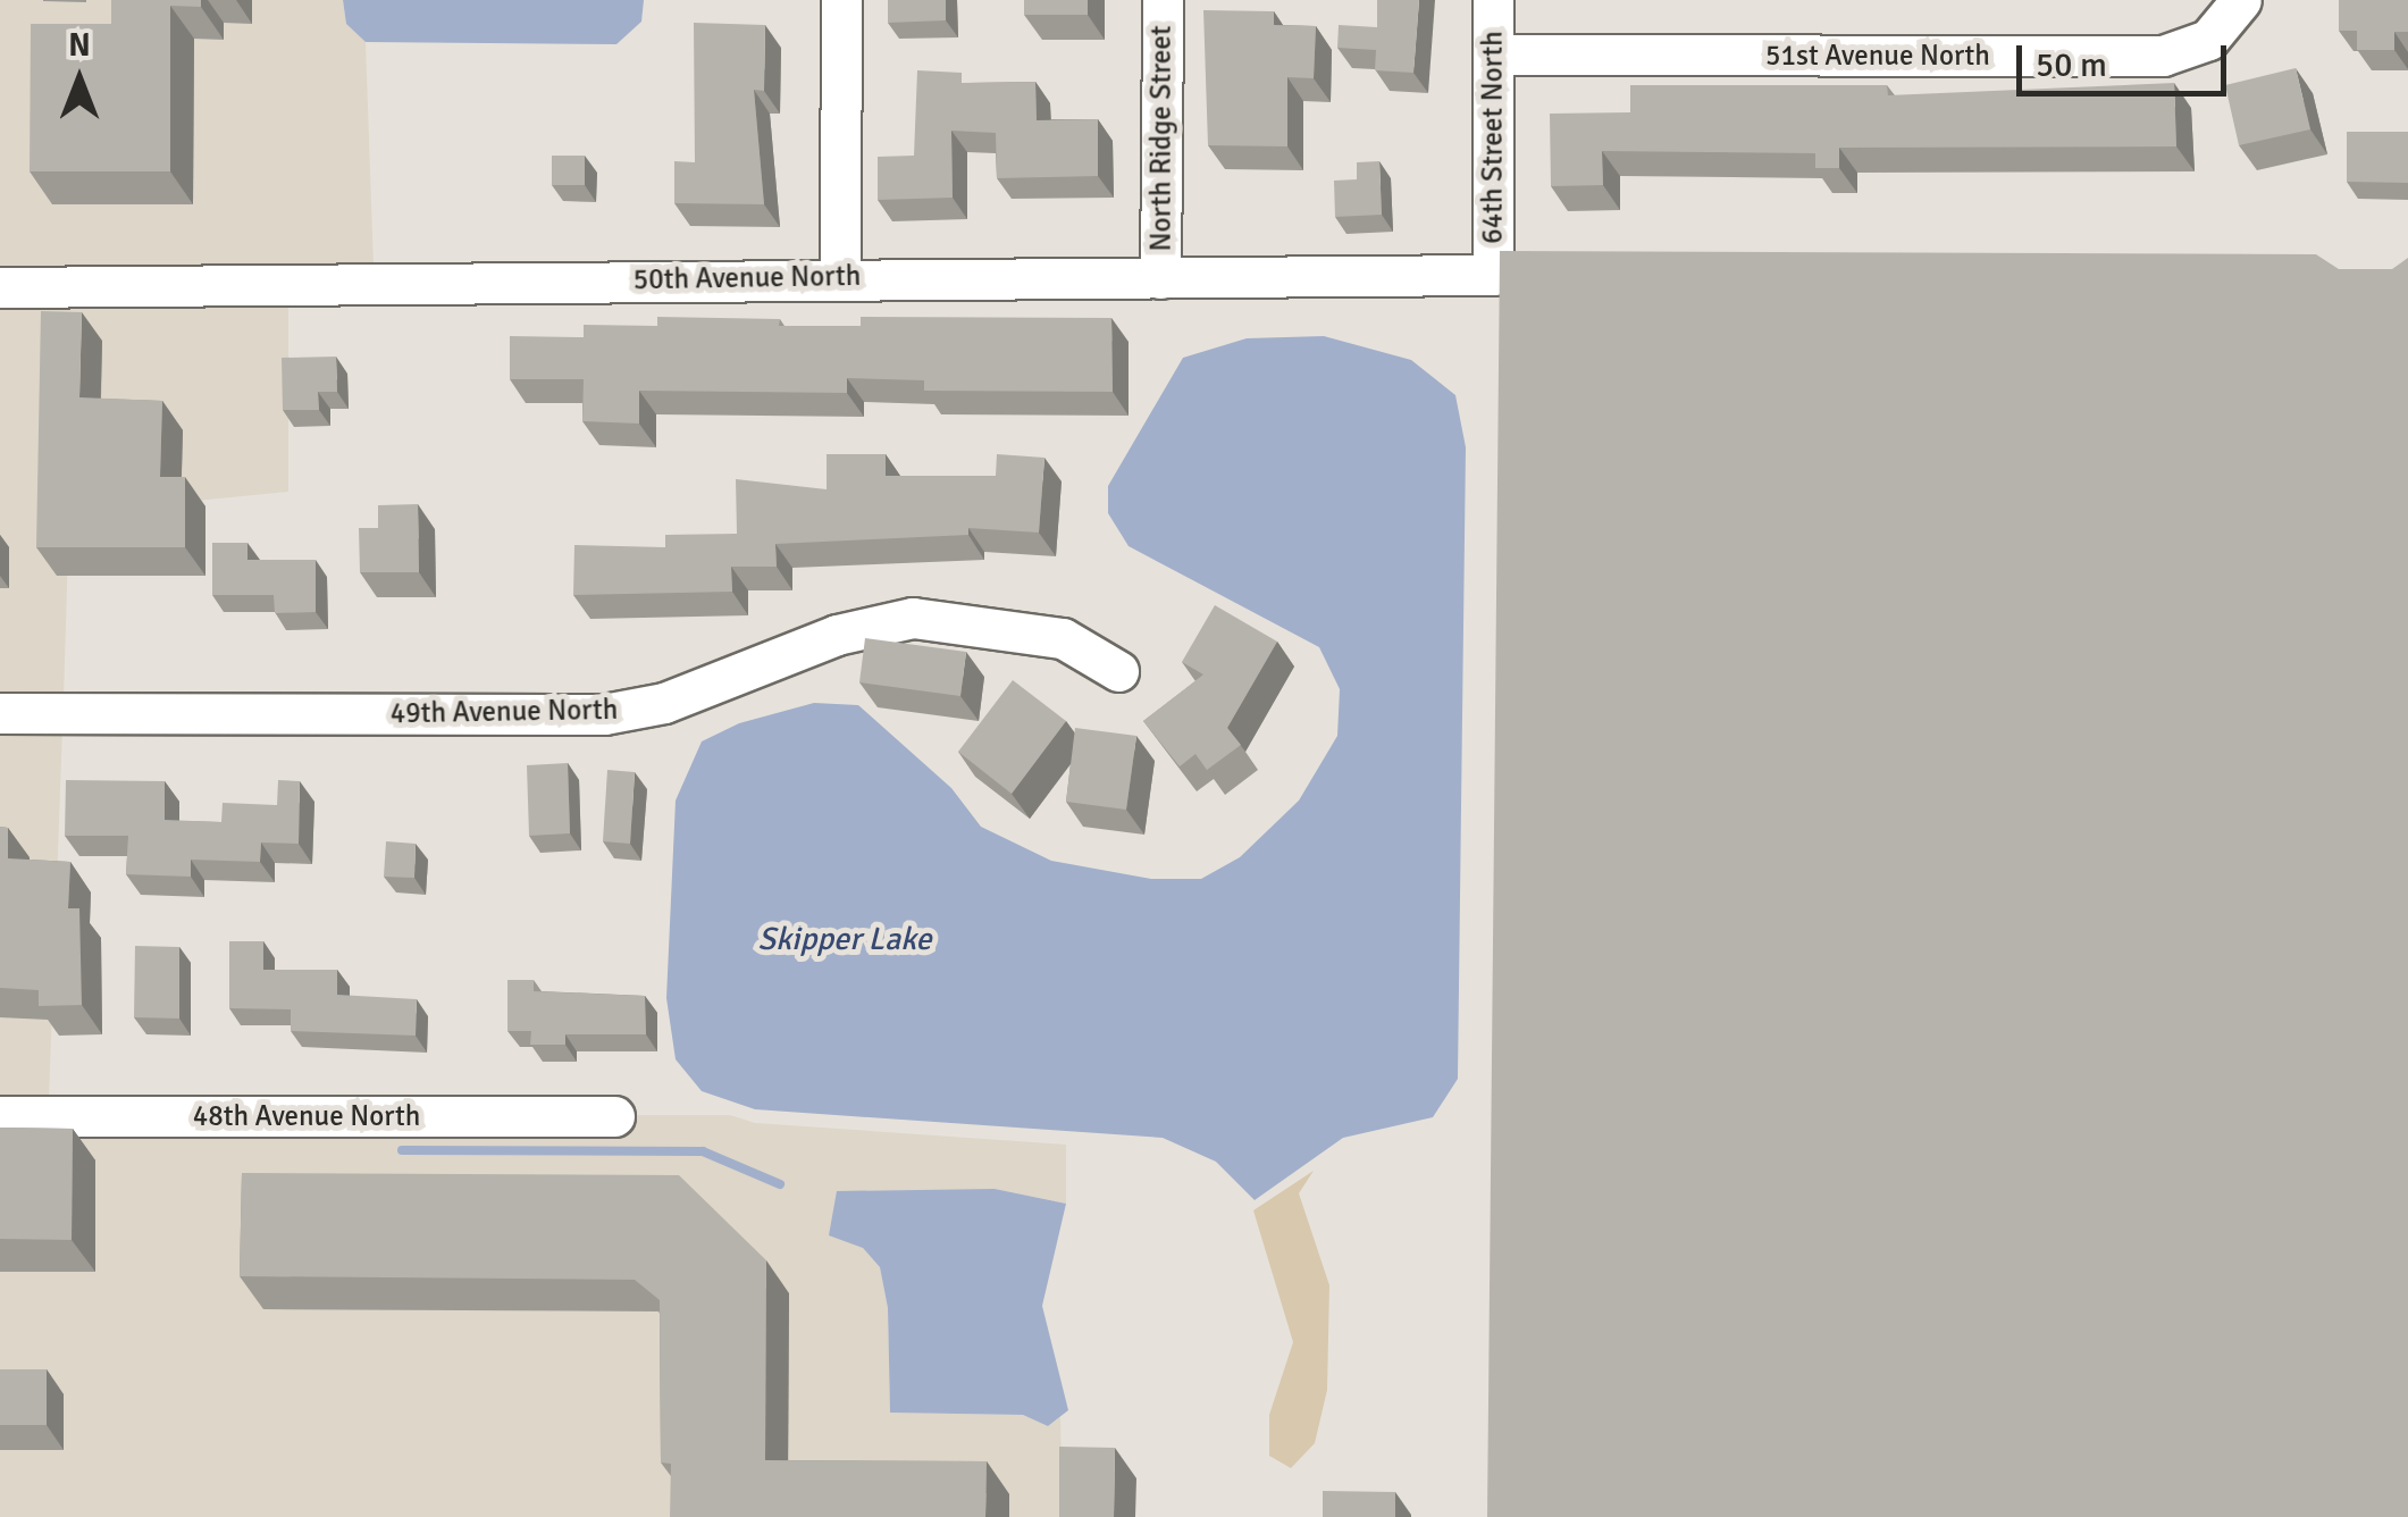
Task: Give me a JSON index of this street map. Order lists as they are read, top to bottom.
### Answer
{
  "streets": {
    "street": [
      "51st Avenue North",
      "64th Street North",
      "North Ridge Street",
      "50th Avenue North",
      "49th Avenue North",
      "48th Avenue North"
    ]
  },
  "crossings": [
    ["51st Avenue North", "64th Street North"],
    ["64th Street North", "50th Avenue North"],
    ["North Ridge Street", "50th Avenue North"]
  ],
  "water": ["Skipper Lake"],
  "scale_bar": "50 m",
  "north": "top"
}
